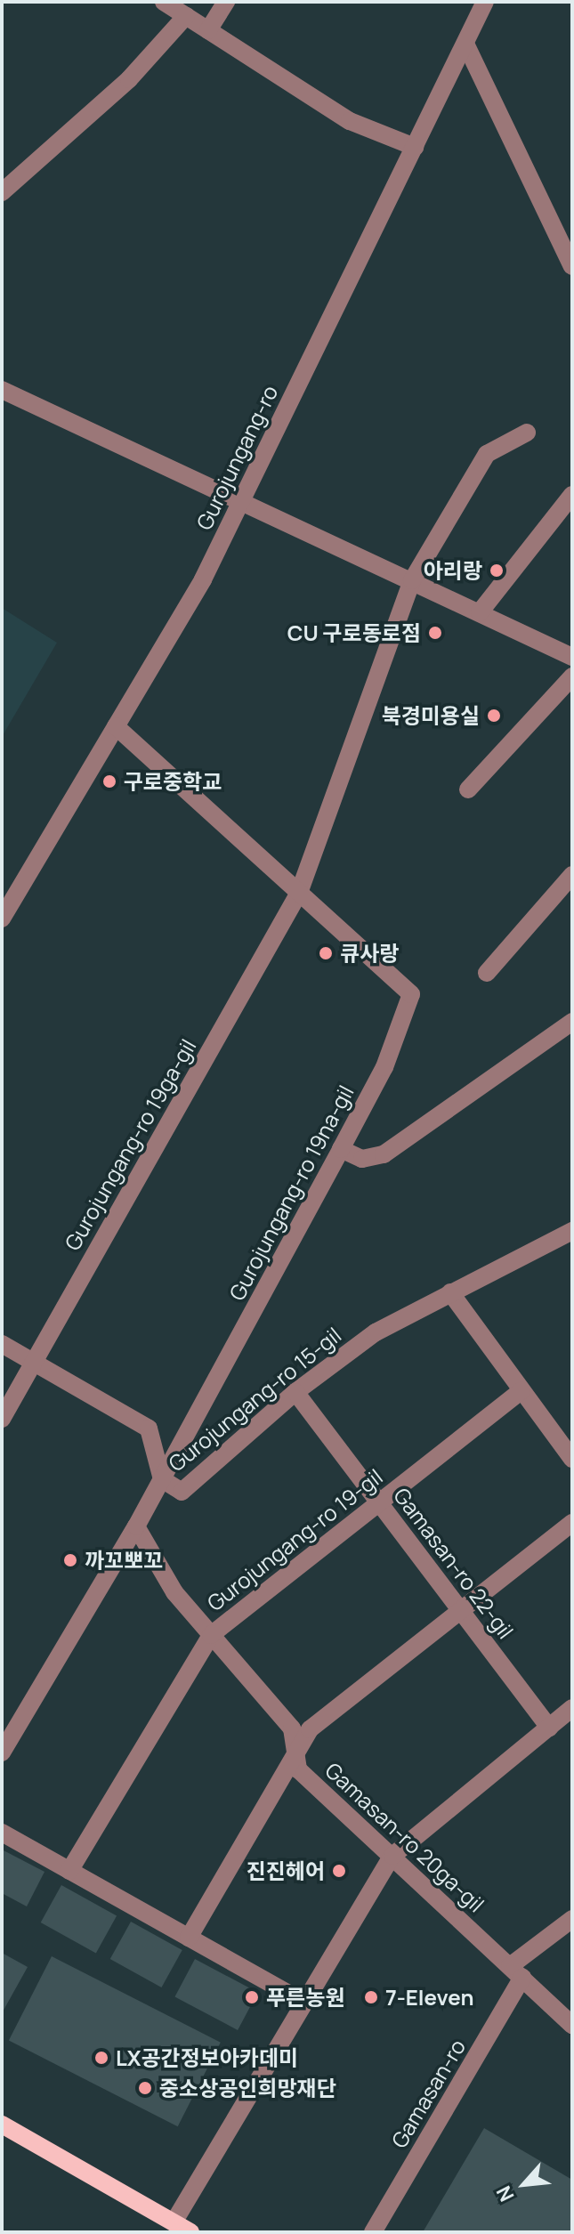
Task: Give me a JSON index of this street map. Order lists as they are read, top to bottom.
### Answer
{
  "streets": {
    "street": [
      "Gurojungang-ro",
      "Gurojungang-ro 19ga-gil",
      "Gurojungang-ro 19na-gil",
      "Gurojungang-ro 15-gil",
      "Gurojungang-ro 19-gil",
      "Gamasan-ro 22-gil",
      "Gamasan-ro 20ga-gil",
      "Gamasan-ro"
    ]
  },
  "crossings": [
    ["Gurojungang-ro", "Gurojungang-ro 19na-gil"],
    ["Gurojungang-ro 19ga-gil", "Gurojungang-ro 19na-gil"],
    ["Gurojungang-ro 19ga-gil", "Gurojungang-ro 15-gil"],
    ["Gurojungang-ro 19na-gil", "Gurojungang-ro 15-gil"],
    ["Gurojungang-ro 19na-gil", "Gamasan-ro 20ga-gil"],
    ["Gurojungang-ro 15-gil", "Gamasan-ro 22-gil"],
    ["Gurojungang-ro 19-gil", "Gamasan-ro 22-gil"],
    ["Gurojungang-ro 19-gil", "Gamasan-ro 20ga-gil"],
    ["Gamasan-ro 20ga-gil", "Gamasan-ro"]
  ],
  "places": [
    "아리랑",
    "CU 구로동로점",
    "북경미용실",
    "구로중학교",
    "큐사랑",
    "까꼬뽀꼬",
    "진진헤어",
    "푸른농원",
    "7-Eleven",
    "LX공간정보아카데미",
    "중소상공인희망재단"
  ],
  "north": "bottom left"
}
